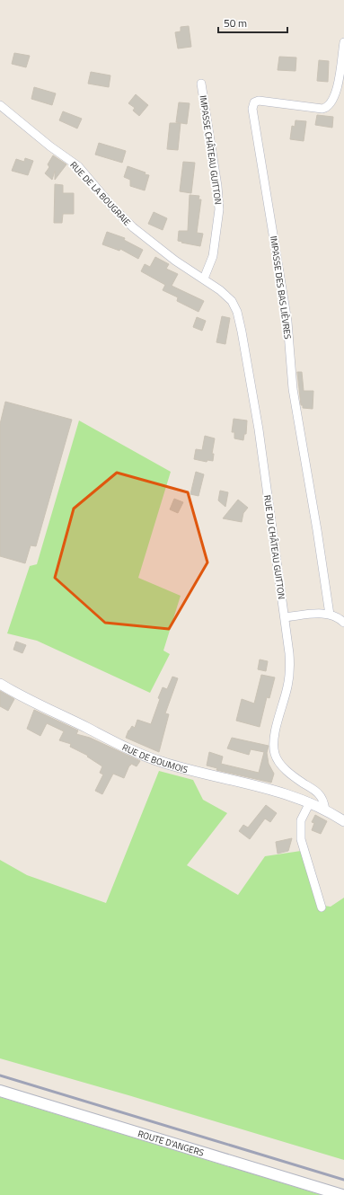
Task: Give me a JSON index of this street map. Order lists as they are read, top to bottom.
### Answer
{
  "streets": {
    "main road": ["ROUTE D'ANGERS"],
    "street": [
      "IMPASSE CHÂTEAU GUITTON",
      "RUE DE LA BOUGRAIE",
      "IMPASSE DES BAS LIÈVRES",
      "RUE DU CHÂTEAU GUITTON",
      "RUE DE BOUMOIS"
    ]
  },
  "crossings": [
    ["IMPASSE CHÂTEAU GUITTON", "RUE DE LA BOUGRAIE"],
    ["IMPASSE CHÂTEAU GUITTON", "RUE DU CHÂTEAU GUITTON"],
    ["RUE DE LA BOUGRAIE", "RUE DU CHÂTEAU GUITTON"],
    ["RUE DU CHÂTEAU GUITTON", "RUE DE BOUMOIS"]
  ],
  "scale_bar": "50 m"
}
